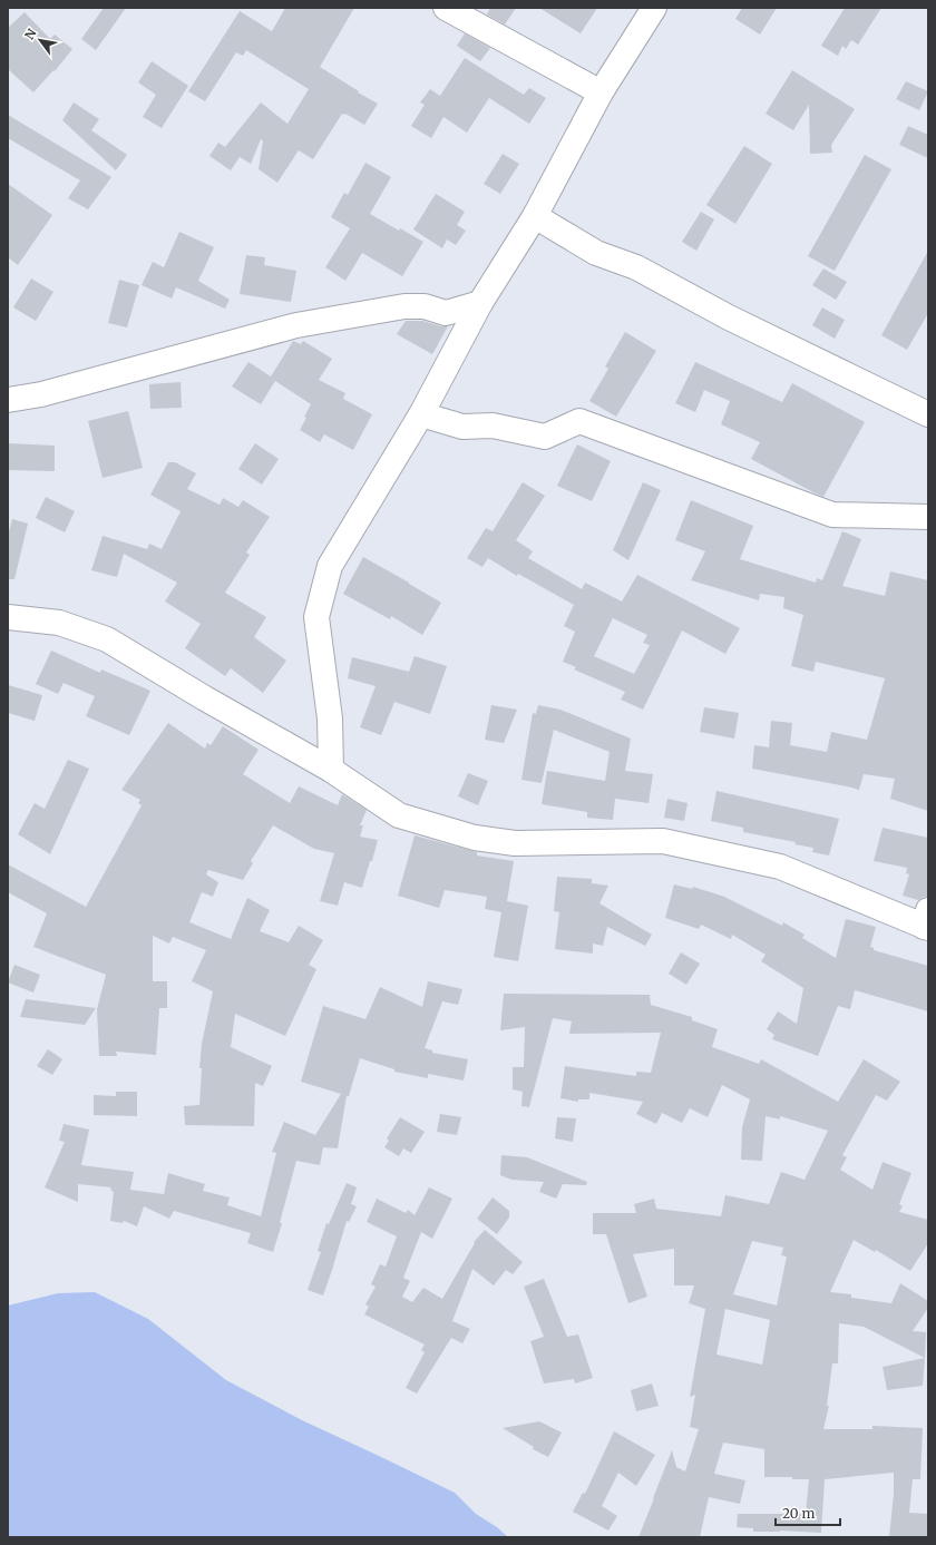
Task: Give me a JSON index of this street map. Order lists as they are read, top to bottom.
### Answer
{
  "scale_bar": "20 m",
  "north": "top left"
}
